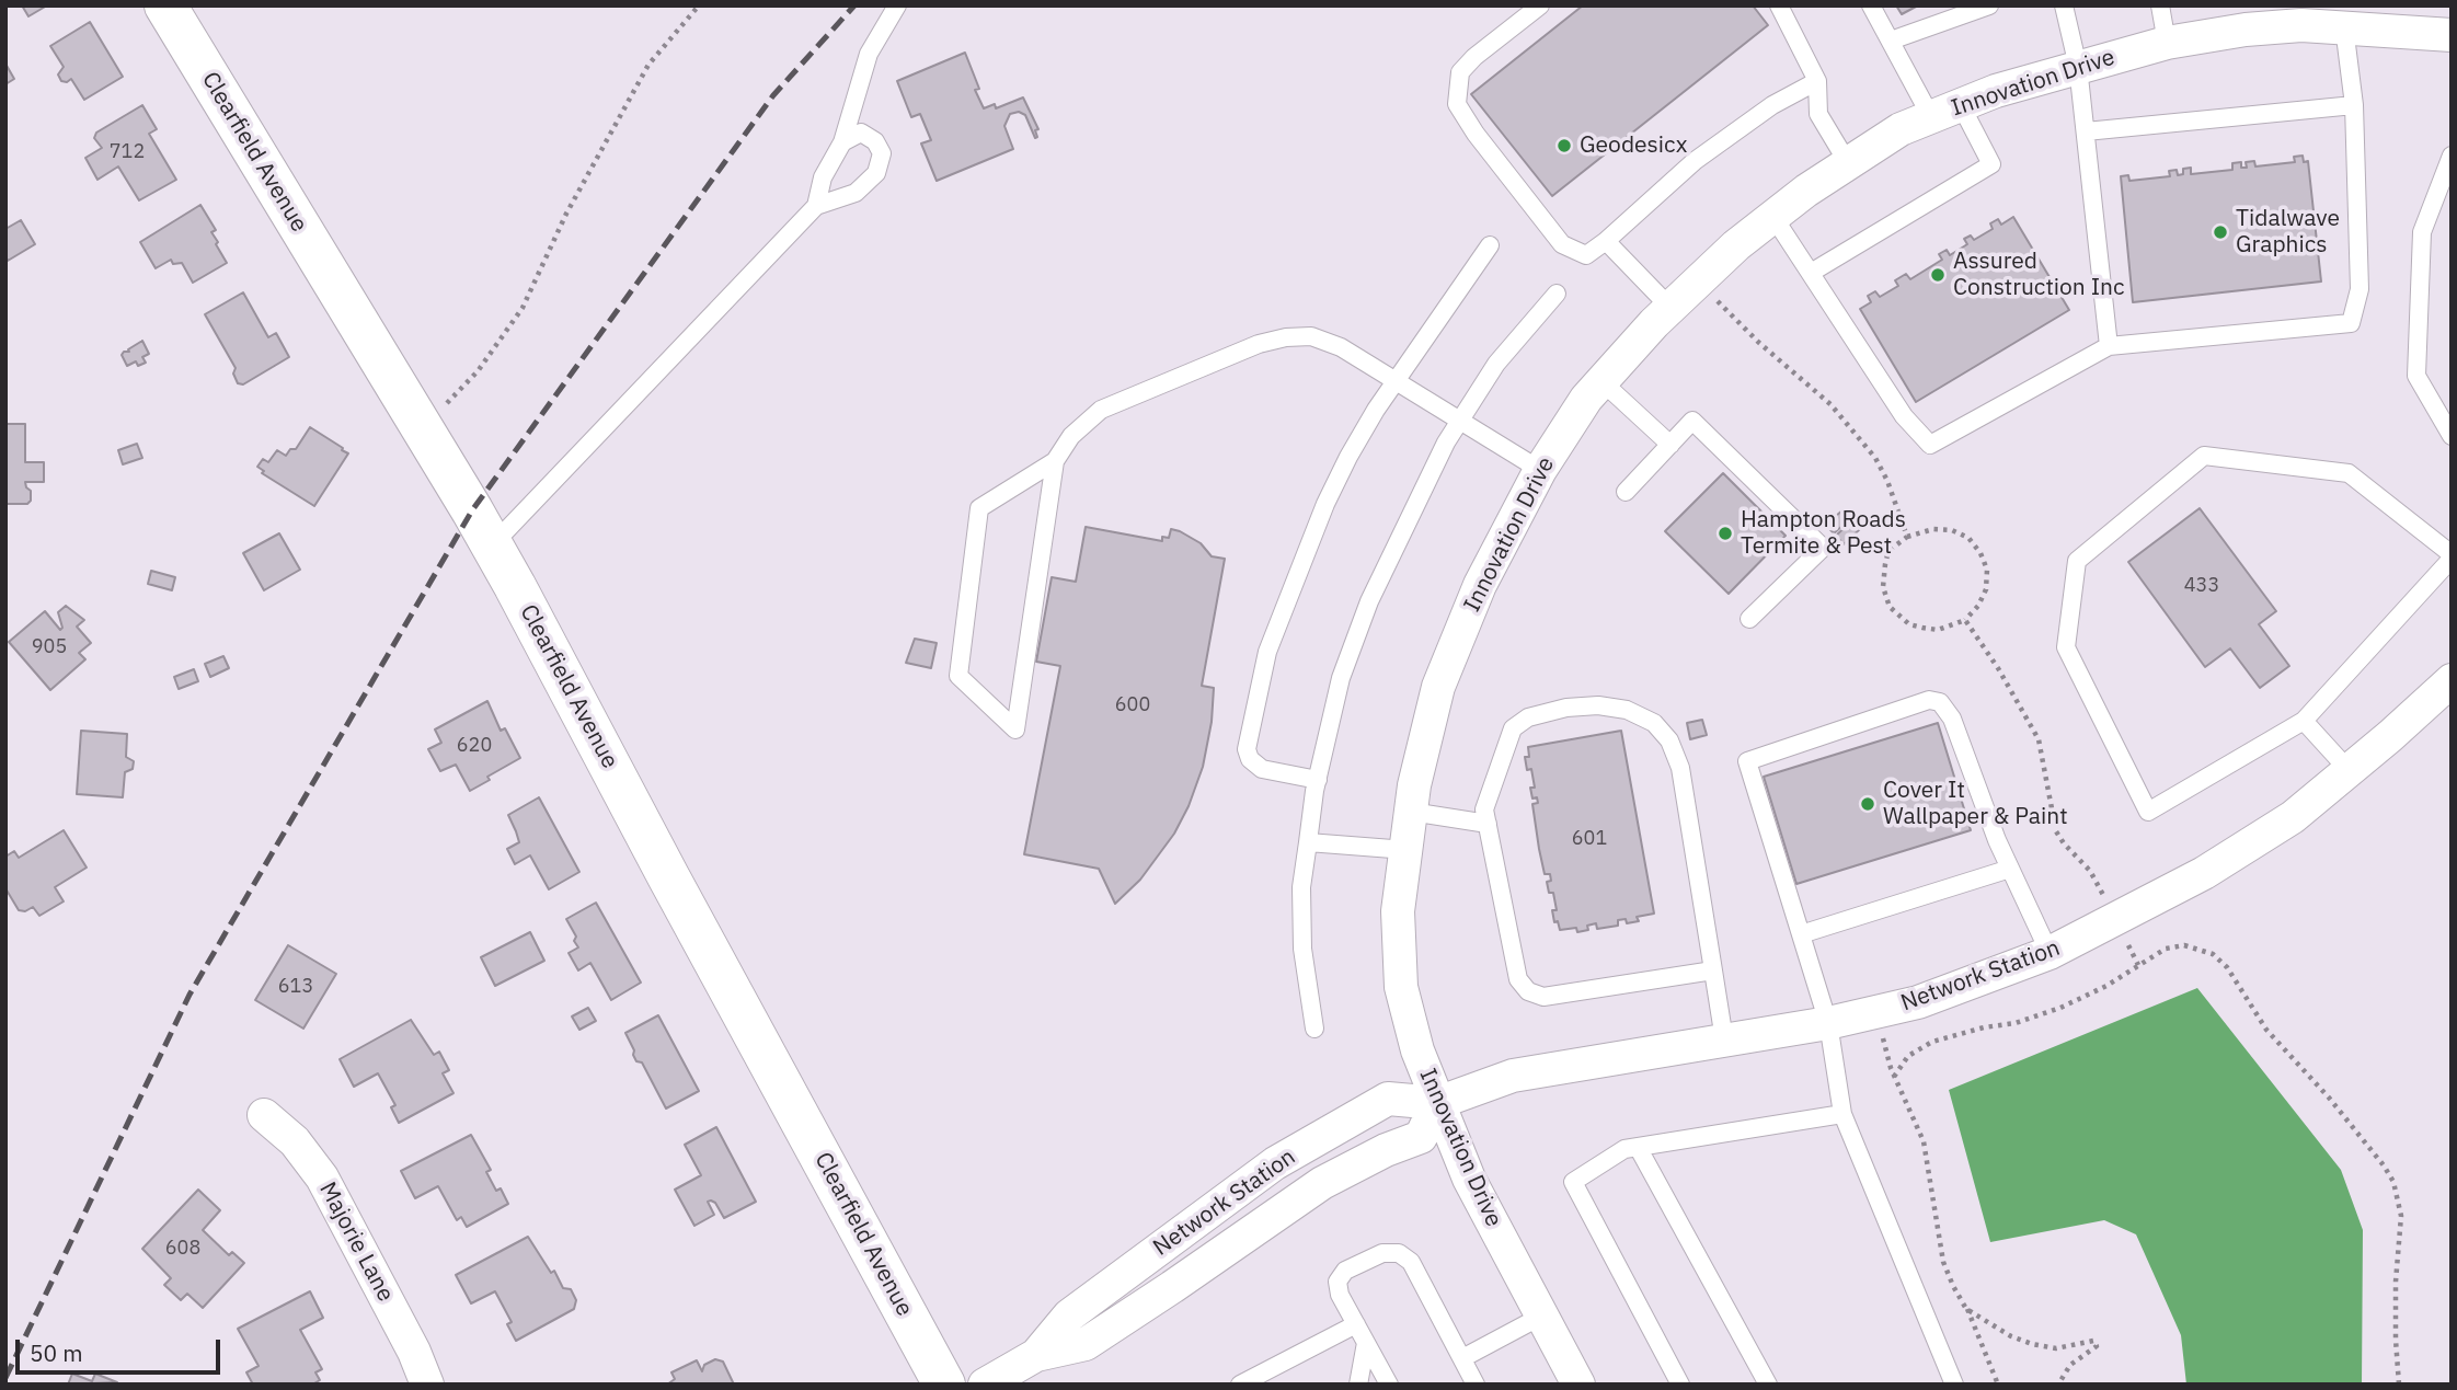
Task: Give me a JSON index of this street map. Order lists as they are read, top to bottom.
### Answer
{
  "streets": {
    "street": [
      "Innovation Drive",
      "Clearfield Avenue",
      "Network Station",
      "Majorie Lane"
    ]
  },
  "crossings": [
    ["Innovation Drive", "Network Station"]
  ],
  "places": [
    "Geodesicx",
    "Tidalwave Graphics",
    "Assured Construction Inc",
    "Hampton Roads Termite & Pest",
    "Cover It Wallpaper & Paint"
  ],
  "house_numbers": [
    "712",
    "433",
    "905",
    "600",
    "620",
    "601",
    "613",
    "608"
  ],
  "scale_bar": "50 m"
}
